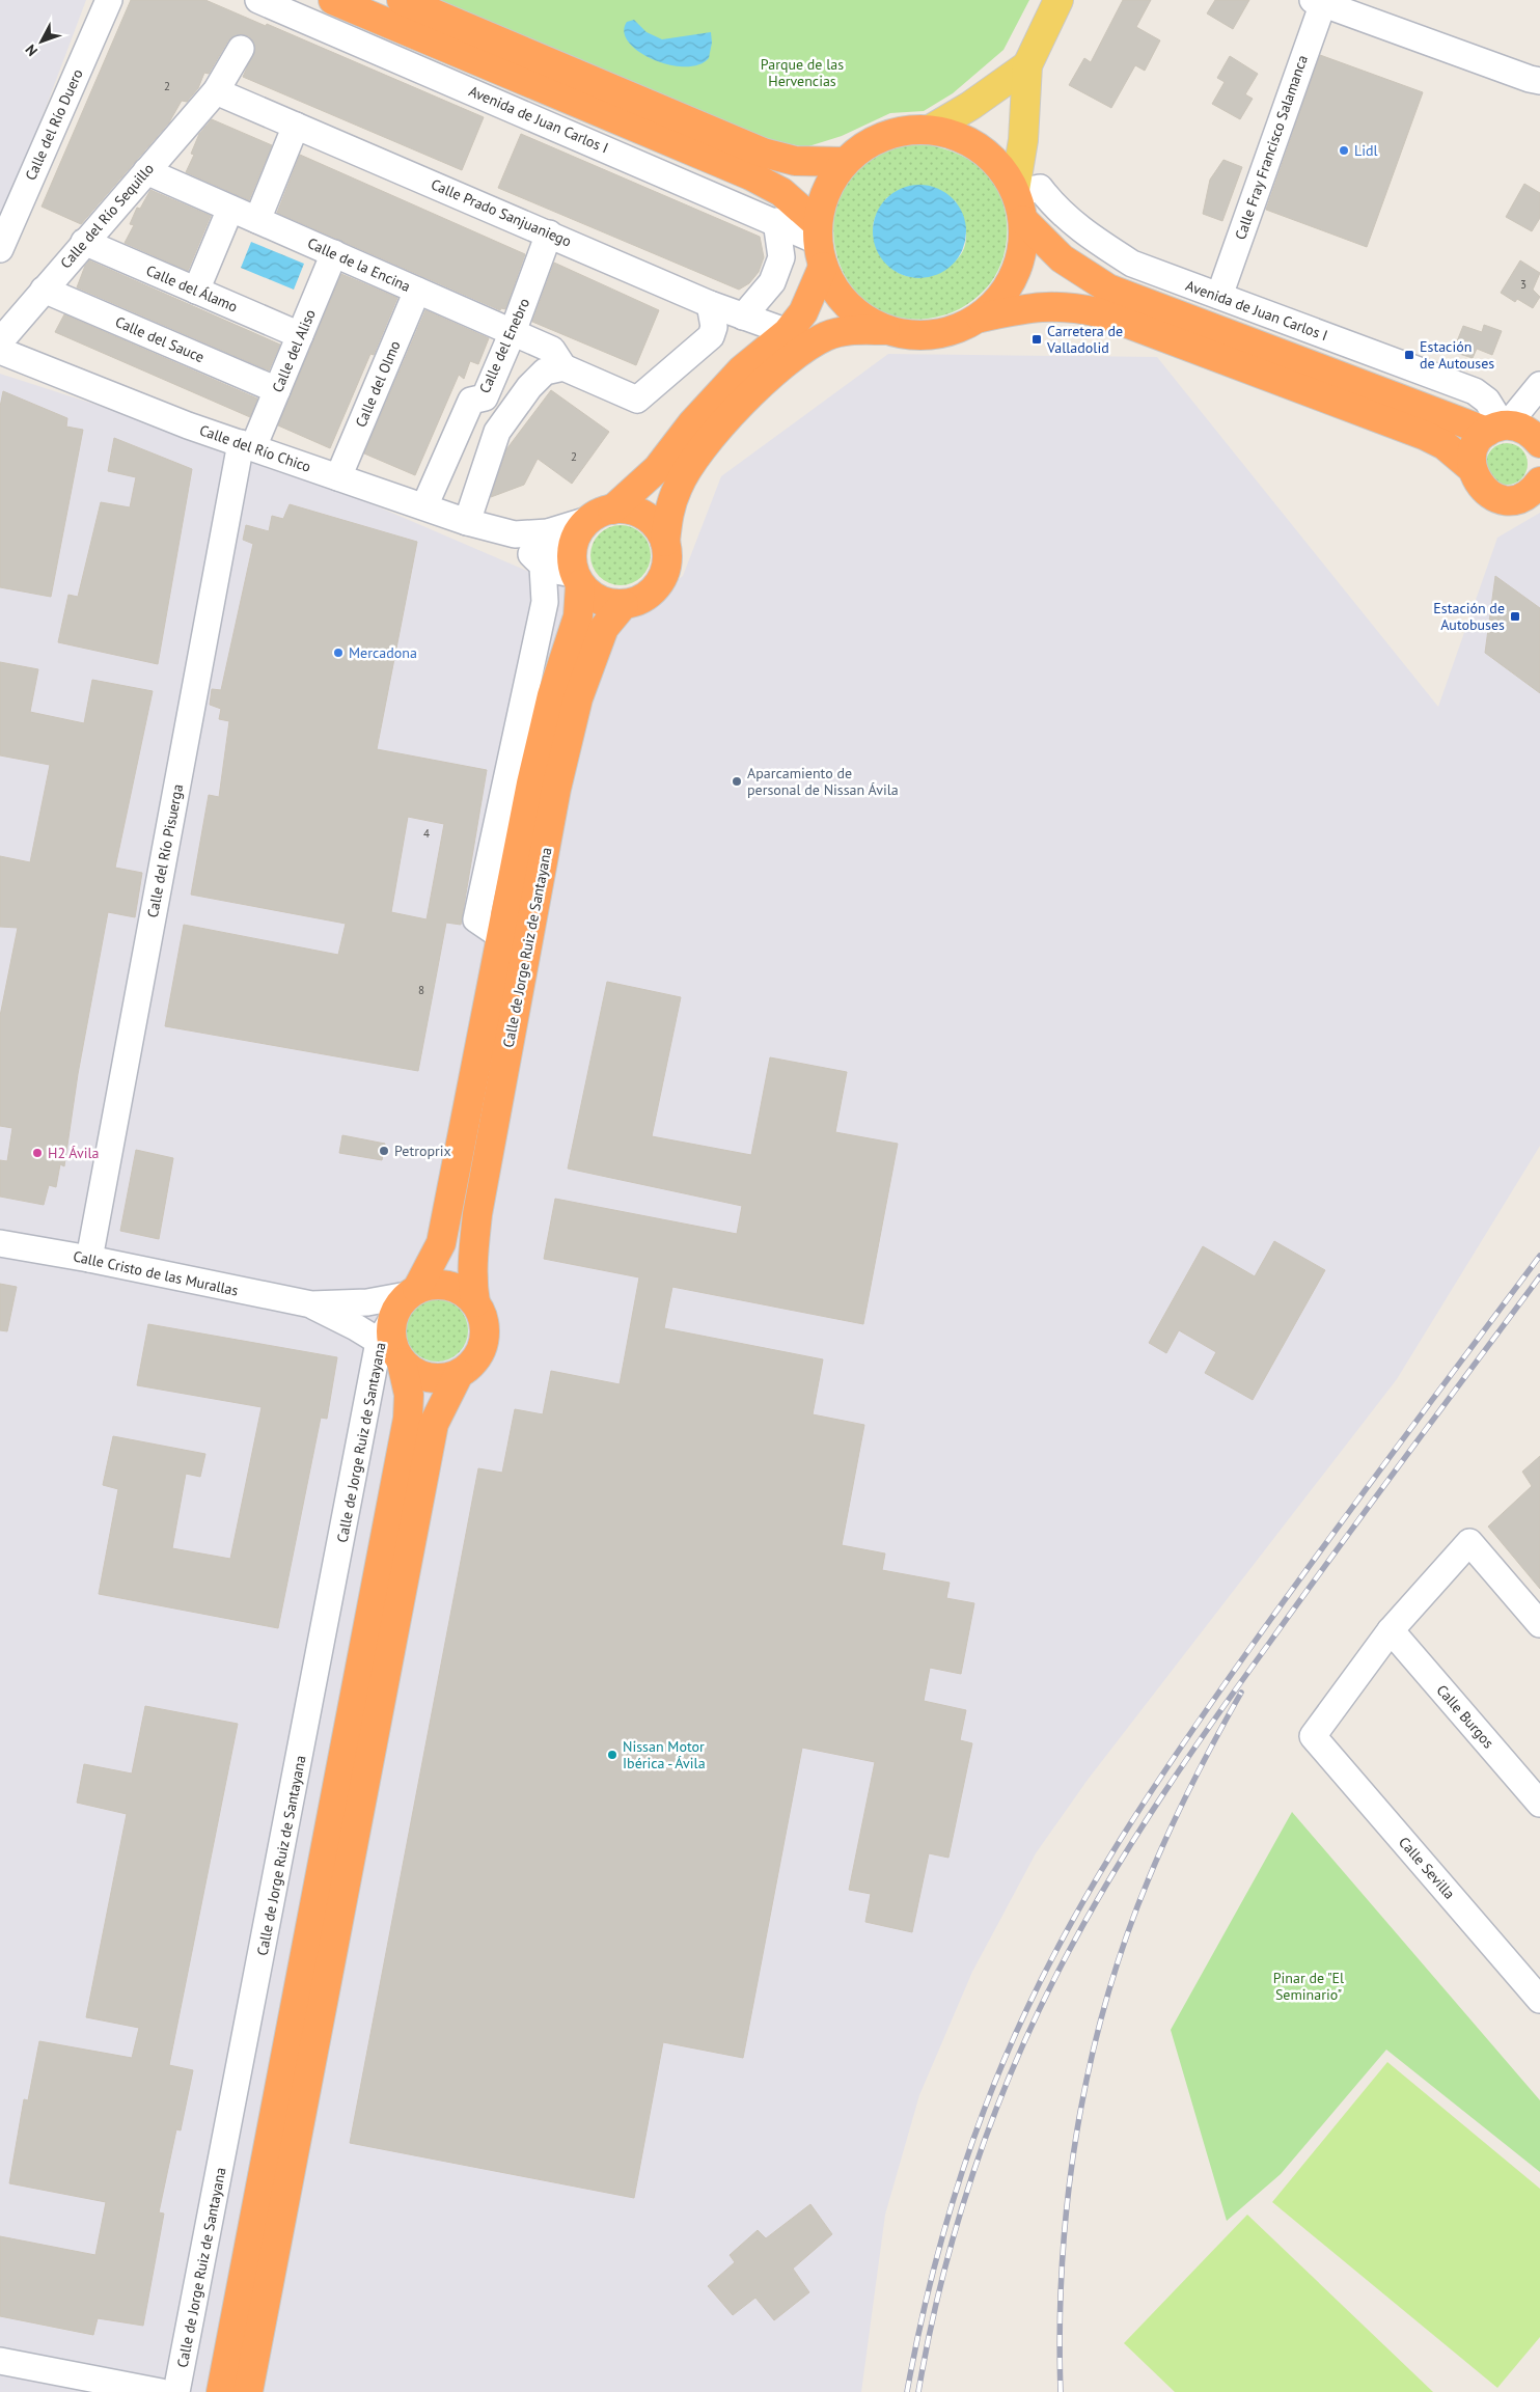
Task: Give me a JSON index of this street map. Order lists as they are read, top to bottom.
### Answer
{
  "streets": {
    "highway": ["Avenida de Juan Carlos I", "Calle de Jorge Ruiz de Santayana"],
    "street": [
      "Calle del Río Duero",
      "Calle Fray Francisco Salamanca",
      "Calle Prado Sanjuaniego",
      "Calle del Río Sequillo",
      "Calle de la Encina",
      "Calle del Álamo",
      "Calle del Sauce",
      "Calle del Enebro",
      "Calle del Aliso",
      "Calle del Olmo",
      "Calle del Río Chico",
      "Calle del Río Pisuerga",
      "Calle Cristo de las Murallas",
      "Calle Burgos",
      "Calle Sevilla"
    ]
  },
  "crossings": [
    ["Avenida de Juan Carlos I", "Calle Fray Francisco Salamanca"],
    ["Avenida de Juan Carlos I", "Calle de Jorge Ruiz de Santayana"],
    ["Calle Prado Sanjuaniego", "Calle del Río Sequillo"],
    ["Calle Prado Sanjuaniego", "Calle del Enebro"],
    ["Calle Prado Sanjuaniego", "Calle de Jorge Ruiz de Santayana"],
    ["Calle del Río Sequillo", "Calle de la Encina"],
    ["Calle del Río Sequillo", "Calle del Álamo"],
    ["Calle del Río Sequillo", "Calle del Sauce"],
    ["Calle de la Encina", "Calle del Enebro"],
    ["Calle de la Encina", "Calle del Aliso"],
    ["Calle de la Encina", "Calle del Olmo"],
    ["Calle del Álamo", "Calle del Aliso"],
    ["Calle del Sauce", "Calle del Aliso"],
    ["Calle del Enebro", "Calle del Río Chico"],
    ["Calle del Aliso", "Calle del Río Chico"],
    ["Calle del Aliso", "Calle del Río Pisuerga"],
    ["Calle del Olmo", "Calle del Río Chico"],
    ["Calle del Río Chico", "Calle del Río Pisuerga"],
    ["Calle del Río Chico", "Calle de Jorge Ruiz de Santayana"],
    ["Calle del Río Pisuerga", "Calle Cristo de las Murallas"],
    ["Calle de Jorge Ruiz de Santayana", "Calle Cristo de las Murallas"],
    ["Calle Burgos", "Calle Sevilla"]
  ],
  "parks": ["Parque de las Hervencias", "Pinar de \"El Seminario\""],
  "places": {
    "other": [
      "Lidl",
      "Mercadona",
      "Aparcamiento de personal de Nissan Ávila",
      "Petroprix",
      "H2 Ávila",
      "Nissan Motor Ibérica - Ávila"
    ],
    "transit": ["Carretera de Valladolid", "Estación de Autouses", "Estación de Autobuses"]
  },
  "house_numbers": [
    "2",
    "3",
    "2",
    "4",
    "8"
  ],
  "north": "bottom left"
}
